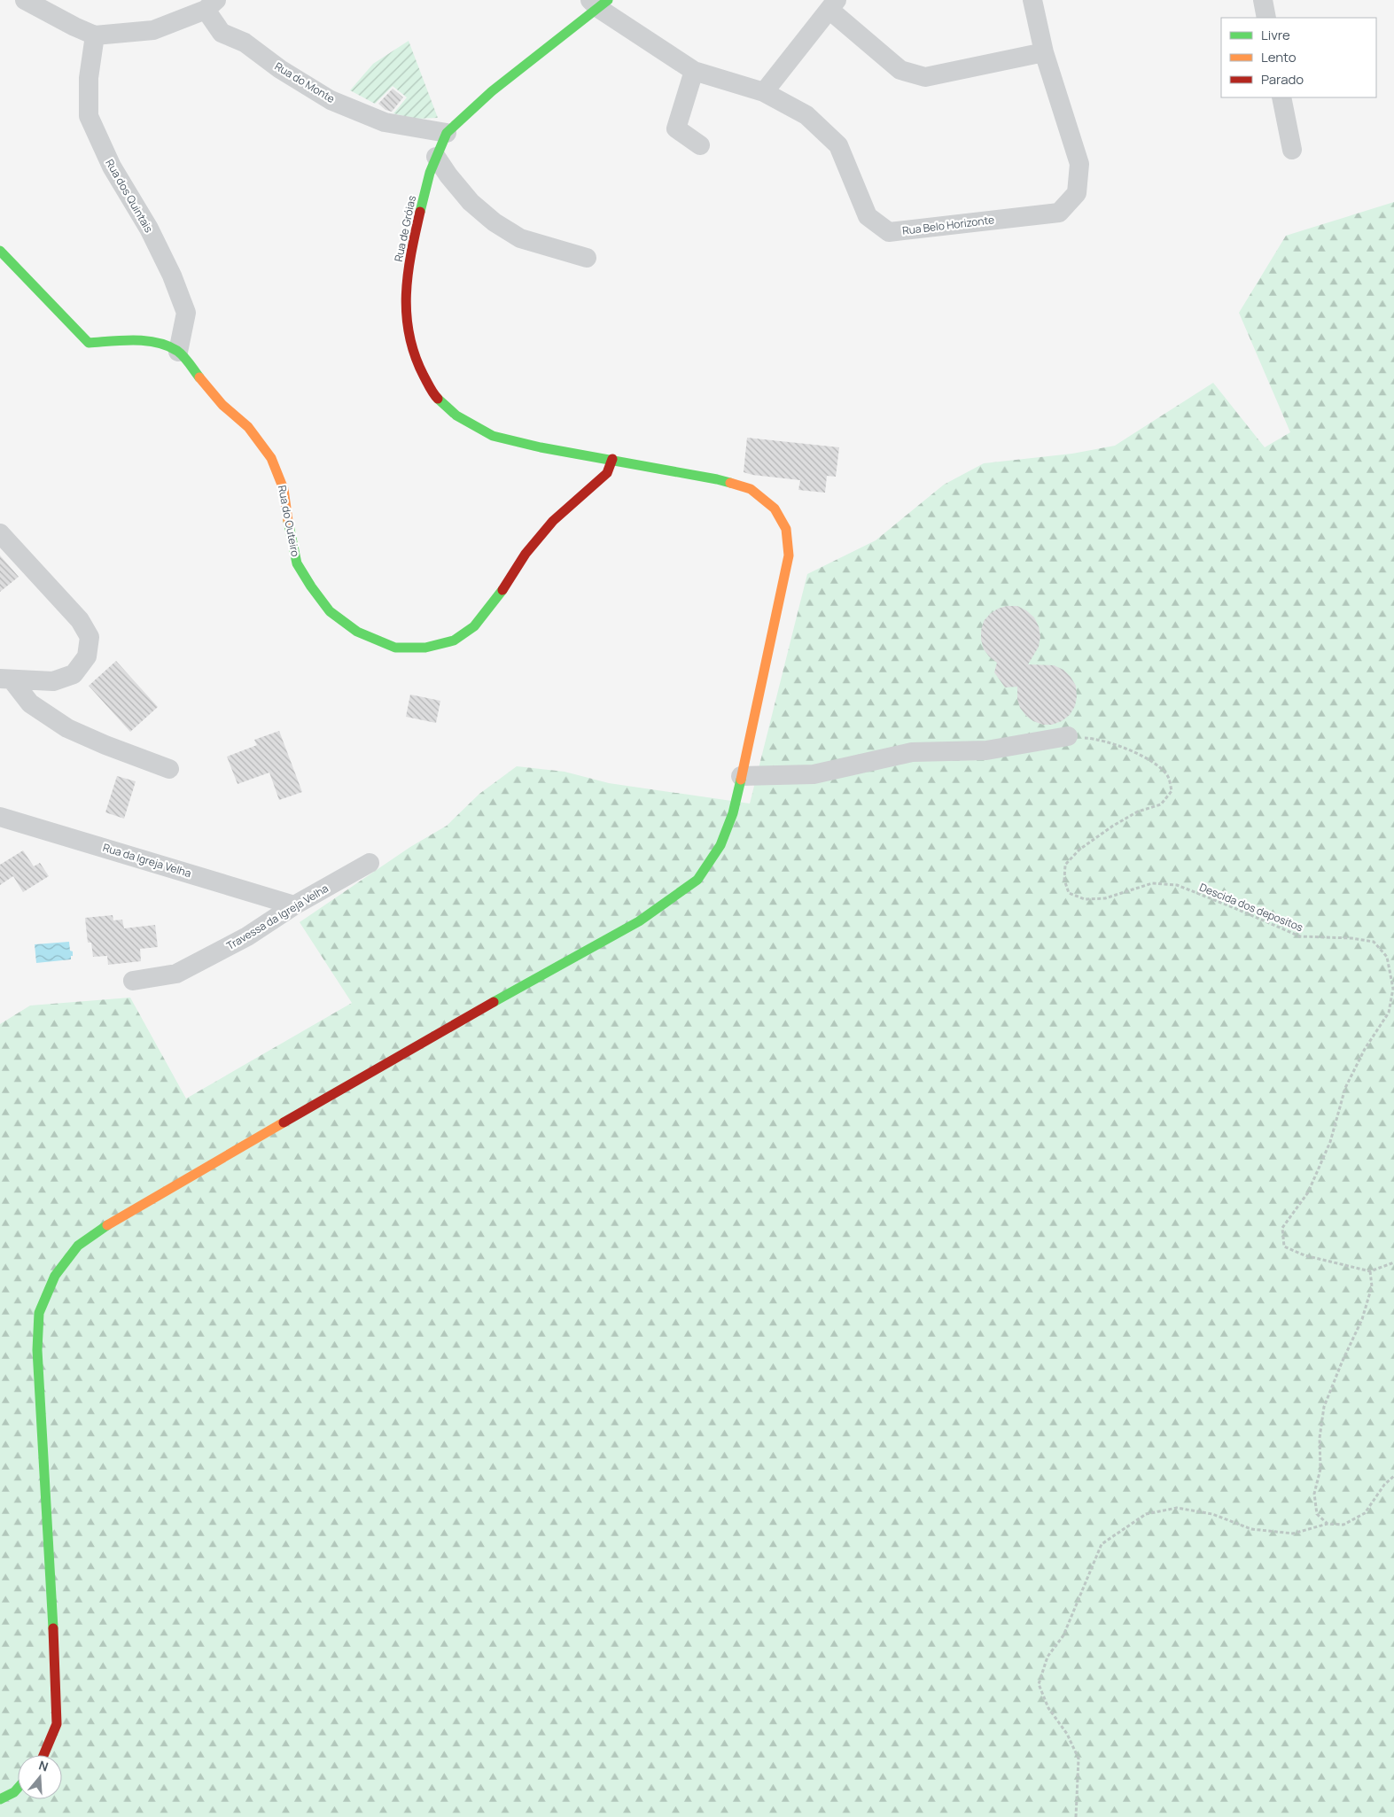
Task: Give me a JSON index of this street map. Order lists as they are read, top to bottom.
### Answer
{
  "streets": {
    "street": [
      "Rua do Monte",
      "Rua dos Quintais",
      "Rua Belo Horizonte",
      "Rua de Gróias",
      "Rua do Outeiro",
      "Rua da Igreja Velha",
      "Travessa da Igreja Velha"
    ],
    "path": ["Descida dos depositos"]
  },
  "crossings": [
    ["Rua do Monte", "Rua de Gróias"],
    ["Rua dos Quintais", "Rua do Outeiro"],
    ["Rua Belo Horizonte", "Rua de Gróias"],
    ["Rua de Gróias", "Rua do Outeiro"],
    ["Rua da Igreja Velha", "Travessa da Igreja Velha"]
  ],
  "legend": ["Livre", "Lento", "Parado"],
  "north": "top"
}
